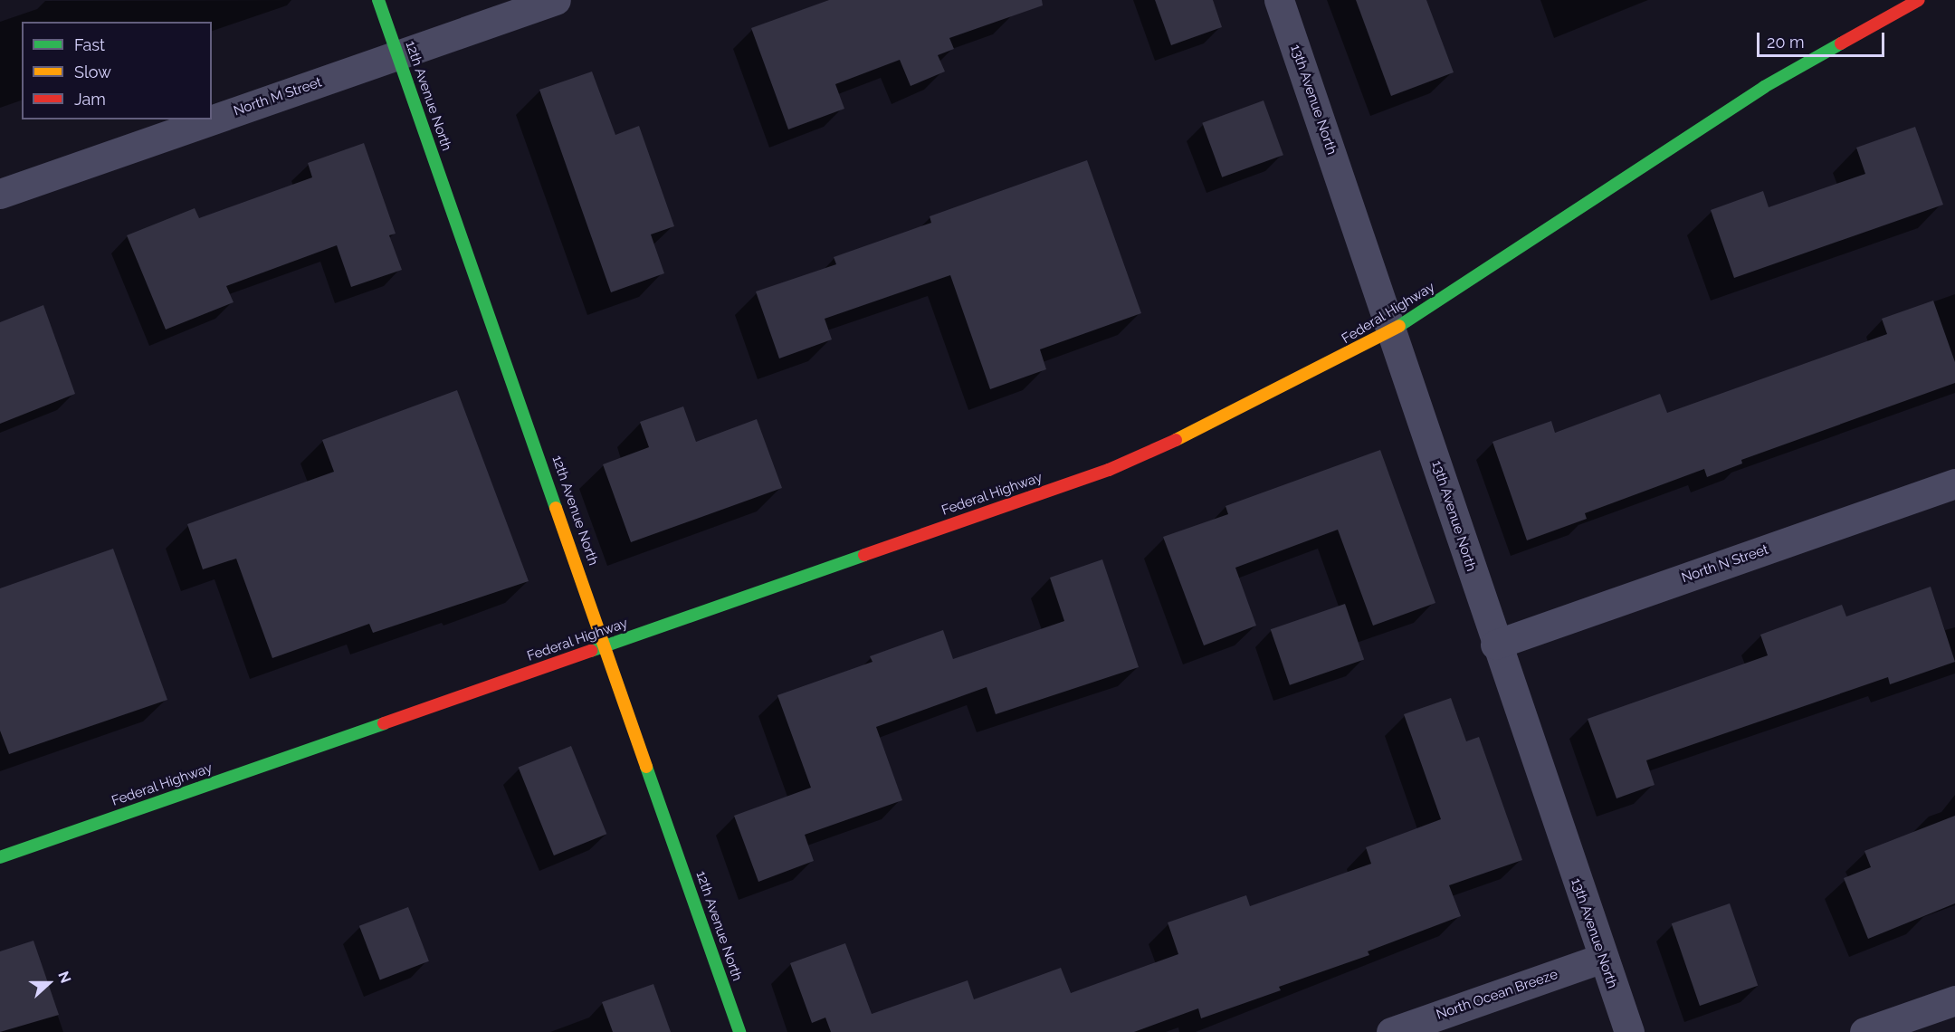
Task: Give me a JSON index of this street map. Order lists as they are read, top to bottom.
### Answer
{
  "streets": {
    "main road": ["12th Avenue North", "Federal Highway"],
    "street": [
      "North M Street",
      "13th Avenue North",
      "North N Street",
      "North Ocean Breeze"
    ]
  },
  "crossings": [
    ["12th Avenue North", "North M Street"],
    ["12th Avenue North", "Federal Highway"],
    ["13th Avenue North", "Federal Highway"],
    ["13th Avenue North", "North N Street"],
    ["13th Avenue North", "North Ocean Breeze"]
  ],
  "legend": ["Fast", "Slow", "Jam"],
  "scale_bar": "20 m",
  "north": "right"
}
